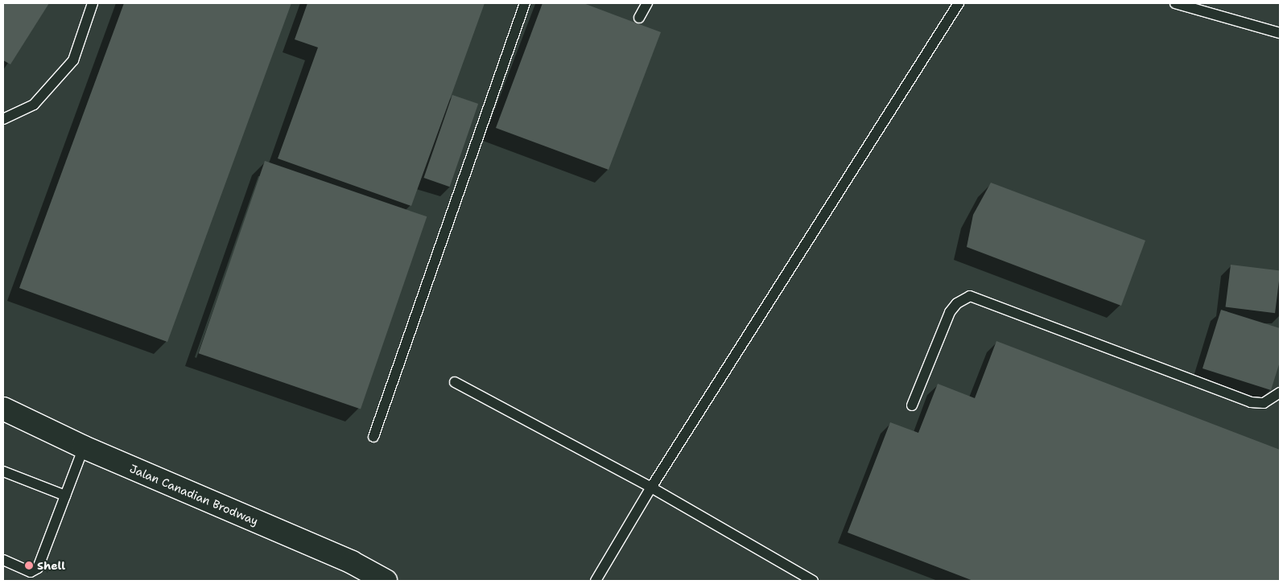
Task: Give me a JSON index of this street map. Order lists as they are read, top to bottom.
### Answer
{
  "streets": {
    "street": ["Jalan Canadian Brodway"]
  },
  "places": ["Shell"]
}
